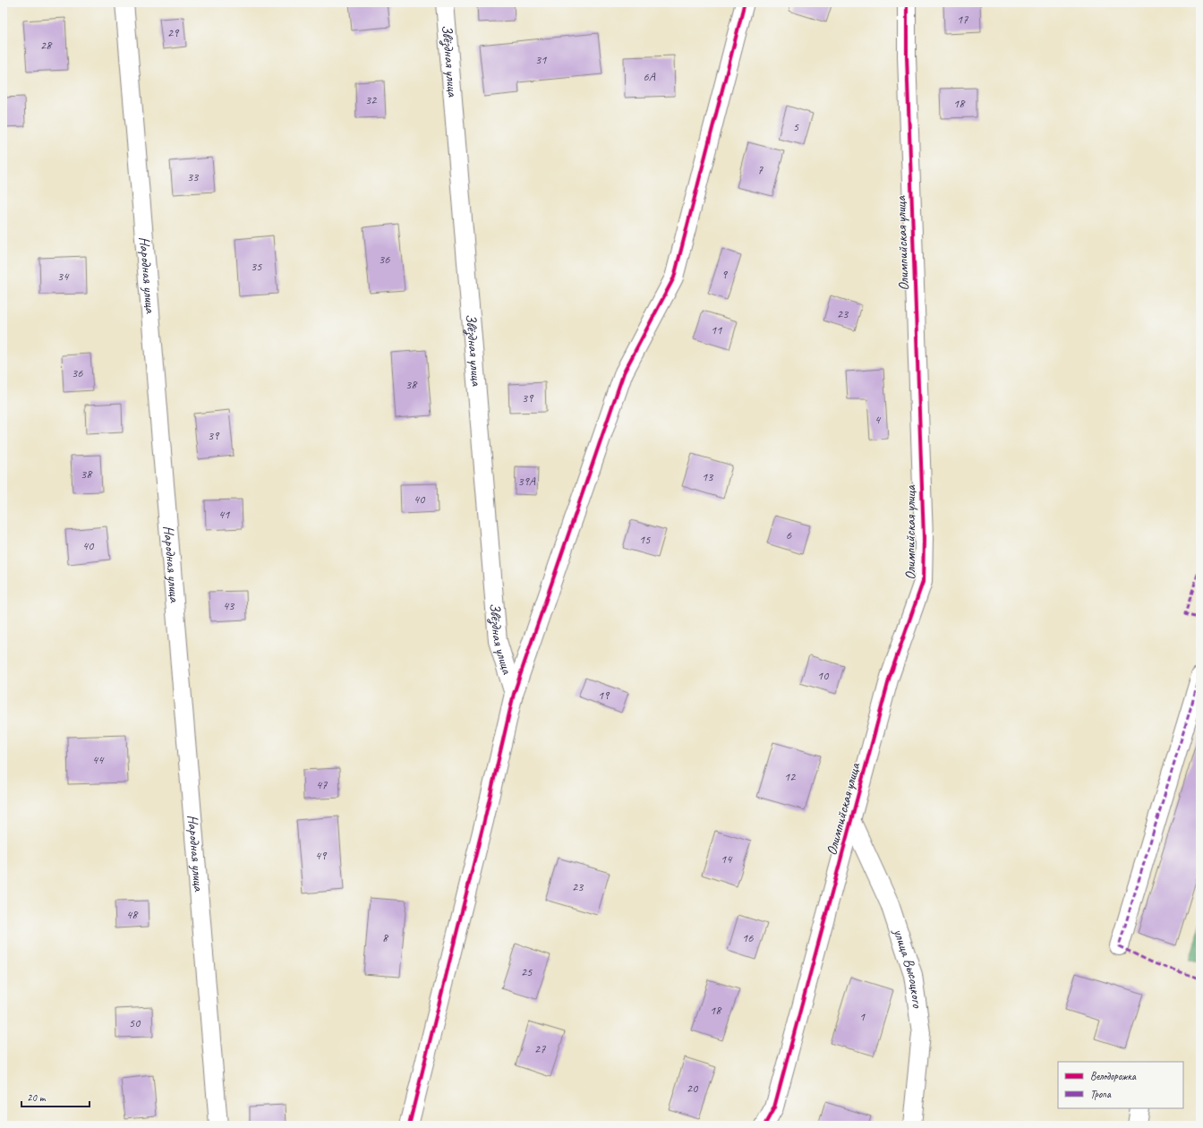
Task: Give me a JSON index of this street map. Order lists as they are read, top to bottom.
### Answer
{
  "streets": {
    "street": [
      "Звёздная улица",
      "Олимпийская улица",
      "Народная улица",
      "улица Высоцкого"
    ]
  },
  "crossings": [
    ["Олимпийская улица", "улица Высоцкого"]
  ],
  "house_numbers": [
    "17",
    "29",
    "28",
    "31",
    "6А",
    "32",
    "18",
    "5",
    "7",
    "33",
    "36",
    "35",
    "9",
    "34",
    "23",
    "11",
    "36",
    "38",
    "39",
    "4",
    "39",
    "38",
    "13",
    "39А",
    "40",
    "41",
    "6",
    "15",
    "40",
    "43",
    "10",
    "19",
    "44",
    "12",
    "47",
    "49",
    "14",
    "23",
    "48",
    "8",
    "16",
    "25",
    "18",
    "1",
    "50",
    "27",
    "20"
  ],
  "legend": ["Велодорожка", "Тропа"],
  "scale_bar": "20 m"
}
